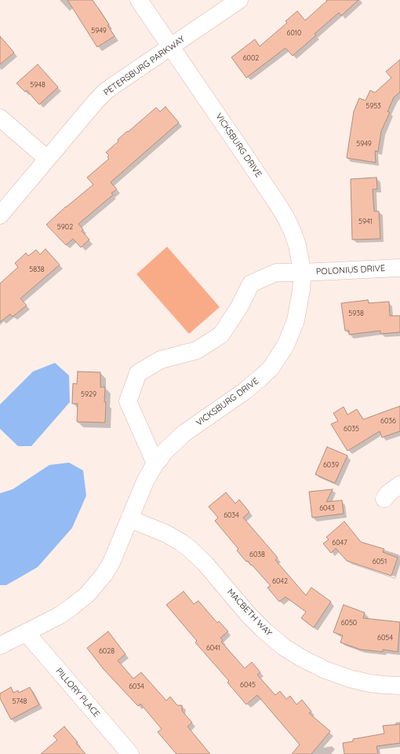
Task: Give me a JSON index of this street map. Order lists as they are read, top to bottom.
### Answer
{
  "streets": {
    "street": [
      "PETERSBURG PARKWAY",
      "VICKSBURG DRIVE",
      "POLONIUS DRIVE",
      "MACBETH WAY",
      "PILLORY PLACE"
    ]
  },
  "crossings": [
    ["PETERSBURG PARKWAY", "VICKSBURG DRIVE"],
    ["VICKSBURG DRIVE", "POLONIUS DRIVE"],
    ["VICKSBURG DRIVE", "MACBETH WAY"],
    ["VICKSBURG DRIVE", "PILLORY PLACE"]
  ],
  "house_numbers": [
    "5949",
    "6010",
    "6002",
    "5948",
    "5953",
    "5949",
    "5941",
    "5902",
    "5838",
    "5938",
    "5929",
    "6036",
    "6035",
    "6039",
    "6043",
    "6034",
    "6047",
    "6038",
    "6051",
    "6042",
    "6050",
    "6054",
    "6041",
    "6028",
    "6045",
    "6034",
    "5748"
  ]
}
